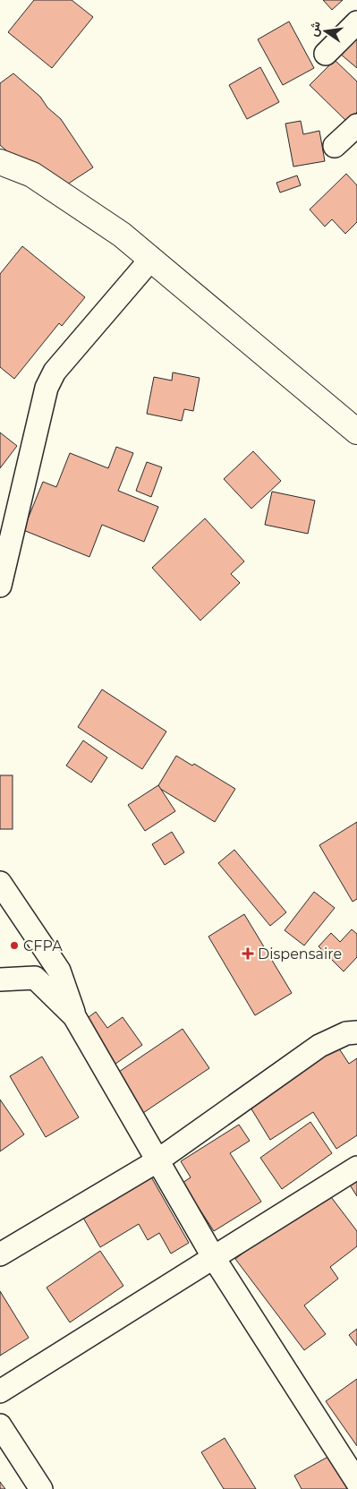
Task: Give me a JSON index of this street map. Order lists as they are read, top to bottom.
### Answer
{
  "places": {
    "other": ["CFPA"],
    "health": ["Dispensaire"]
  },
  "north": "left"
}
